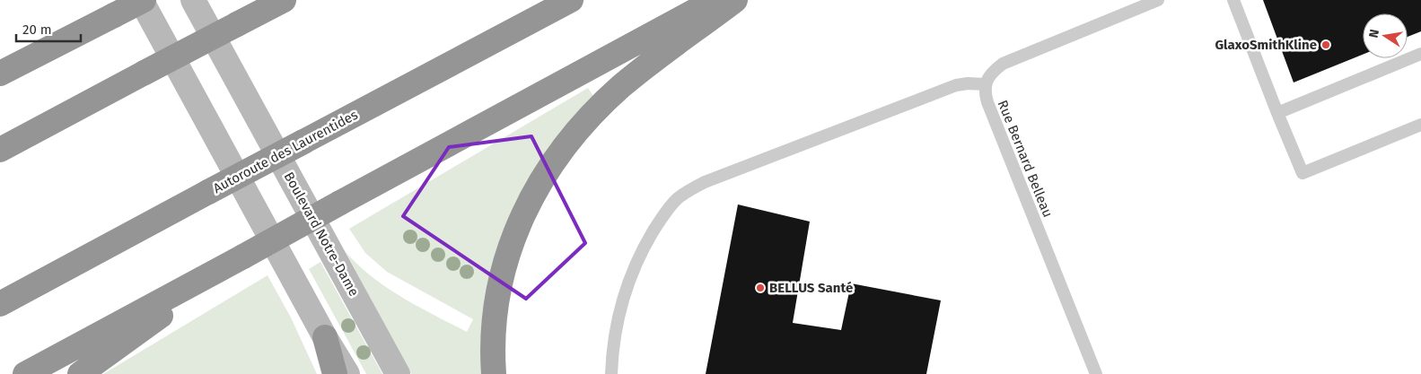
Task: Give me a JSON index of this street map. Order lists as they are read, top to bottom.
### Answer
{
  "streets": {
    "highway": ["Autoroute des Laurentides"],
    "street": ["Boulevard Notre-Dame"],
    "lane": ["Rue Bernard Belleau"]
  },
  "places": ["GlaxoSmithKline", "BELLUS Santé"],
  "scale_bar": "20 m",
  "north": "left"
}
